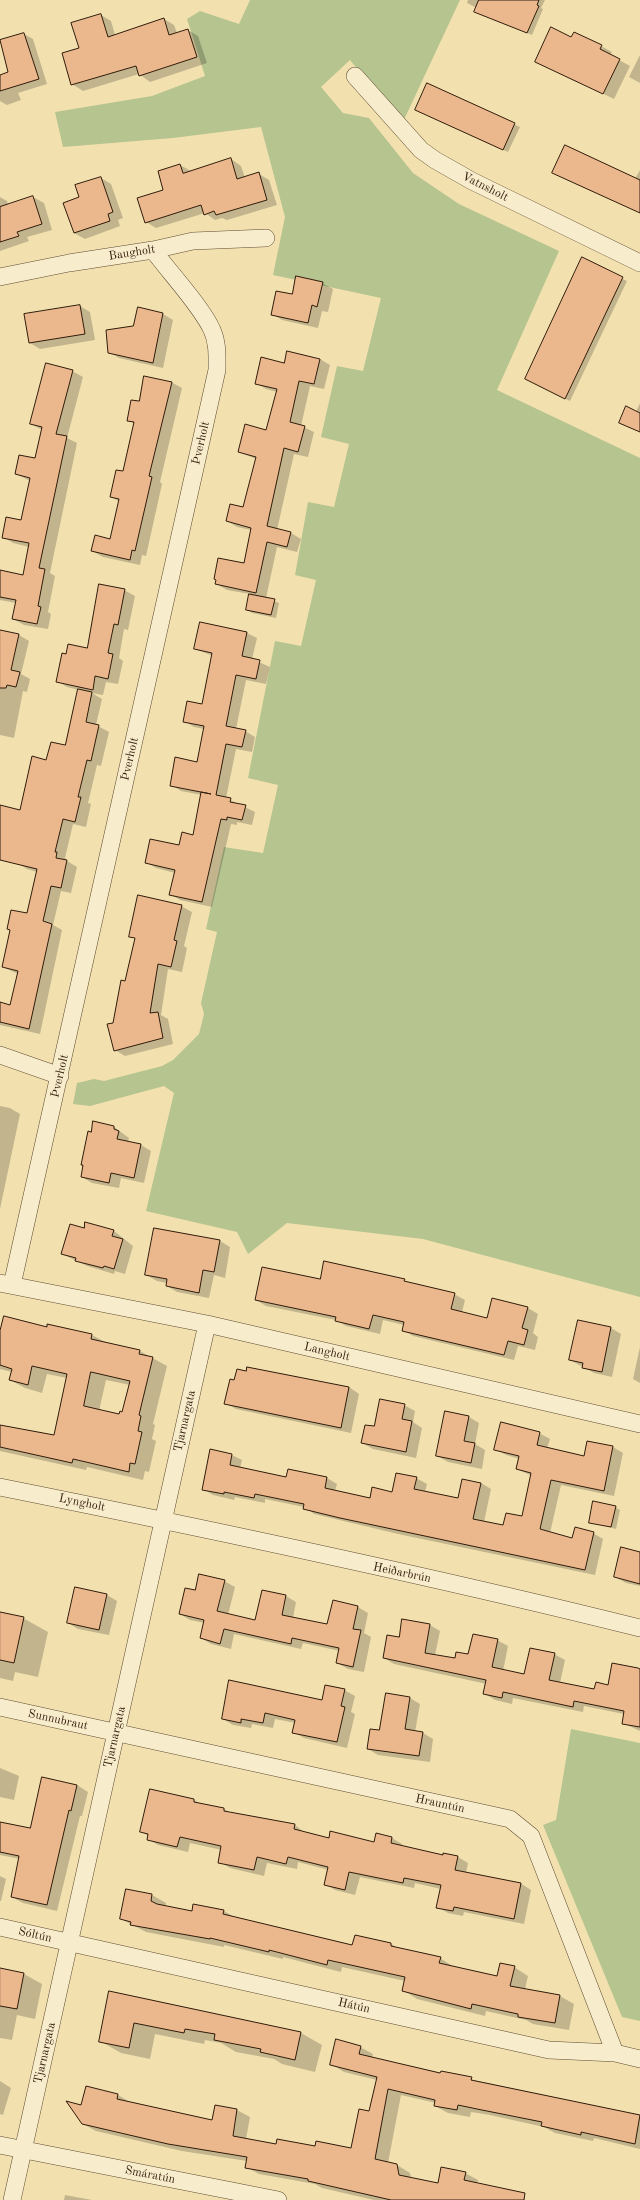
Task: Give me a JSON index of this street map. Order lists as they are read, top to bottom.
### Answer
{
  "streets": {
    "street": [
      "Vatnsholt",
      "Baugholt",
      "Þverholt",
      "Langholt",
      "Tjarnargata",
      "Lyngholt",
      "Heiðarbrún",
      "Sunnubraut",
      "Hrauntún",
      "Sóltún",
      "Hátún",
      "Smáratún"
    ]
  },
  "crossings": [
    ["Baugholt", "Þverholt"],
    ["Þverholt", "Langholt"],
    ["Langholt", "Tjarnargata"],
    ["Tjarnargata", "Lyngholt"],
    ["Tjarnargata", "Heiðarbrún"],
    ["Tjarnargata", "Sunnubraut"],
    ["Tjarnargata", "Hrauntún"],
    ["Tjarnargata", "Sóltún"],
    ["Tjarnargata", "Hátún"],
    ["Tjarnargata", "Smáratún"],
    ["Lyngholt", "Heiðarbrún"],
    ["Sunnubraut", "Hrauntún"],
    ["Hrauntún", "Hátún"],
    ["Sóltún", "Hátún"]
  ]
}
